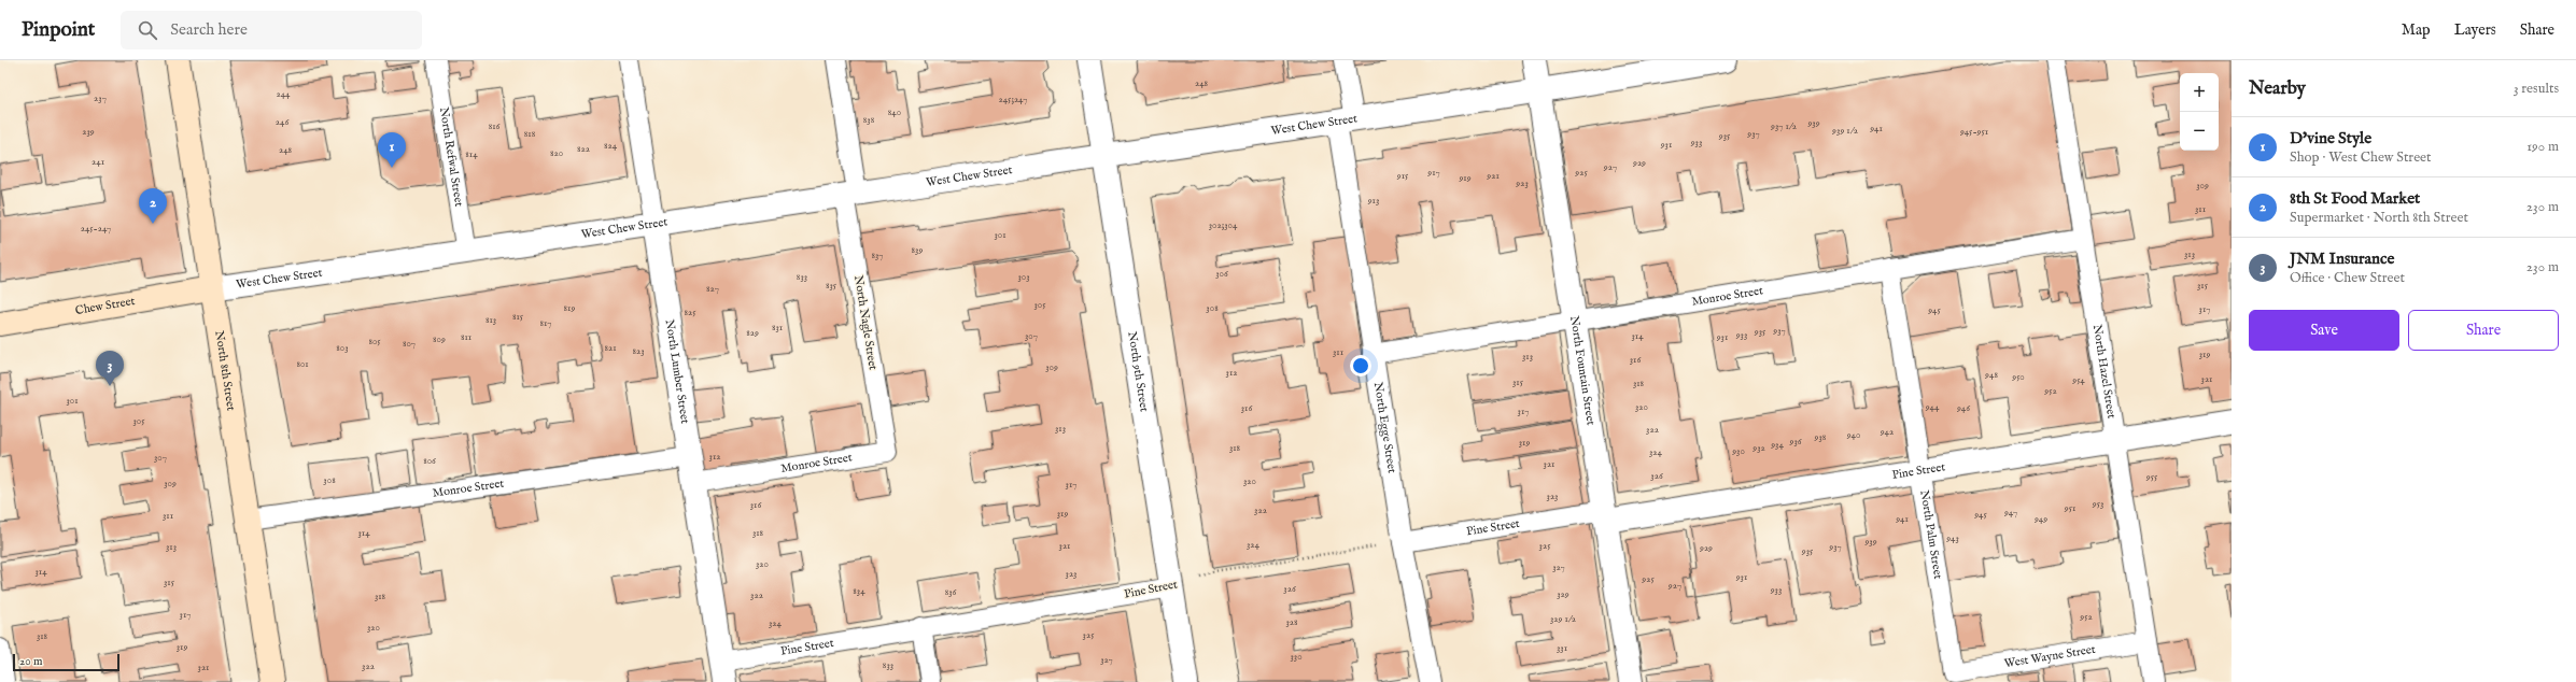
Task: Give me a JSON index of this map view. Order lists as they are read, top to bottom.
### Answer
{
  "streets": {
    "street": [
      "West Chew Street",
      "Chew Street",
      "North 8th Street",
      "North Lumber Street",
      "North 9th Street",
      "North Fountain Street",
      "Pine Street"
    ],
    "lane": [
      "North Refwal Street",
      "Monroe Street",
      "North Nagle Street",
      "North Hazel Street",
      "North Egge Street",
      "North Palm Street",
      "West Wayne Street"
    ]
  },
  "crossings": [
    ["West Chew Street", "North Refwal Street"],
    ["West Chew Street", "Chew Street"],
    ["West Chew Street", "North Nagle Street"],
    ["West Chew Street", "North 8th Street"],
    ["West Chew Street", "North Lumber Street"],
    ["West Chew Street", "North 9th Street"],
    ["West Chew Street", "North Fountain Street"],
    ["West Chew Street", "North Egge Street"],
    ["Monroe Street", "North Nagle Street"],
    ["Monroe Street", "North 8th Street"],
    ["Monroe Street", "North Lumber Street"],
    ["Monroe Street", "North Fountain Street"],
    ["Monroe Street", "North Hazel Street"],
    ["Monroe Street", "North Egge Street"],
    ["Monroe Street", "North Palm Street"],
    ["Chew Street", "North 8th Street"],
    ["North Lumber Street", "Pine Street"],
    ["North 9th Street", "Pine Street"],
    ["North Fountain Street", "Pine Street"],
    ["North Hazel Street", "Pine Street"],
    ["North Hazel Street", "West Wayne Street"],
    ["North Egge Street", "Pine Street"],
    ["Pine Street", "North Palm Street"],
    ["North Palm Street", "West Wayne Street"]
  ],
  "house_numbers": [
    "248",
    "244",
    "237",
    "245;247",
    "840",
    "838",
    "246",
    "939",
    "816",
    "937 1/2",
    "941",
    "939 1/2",
    "239",
    "945-951",
    "818",
    "937",
    "935",
    "933",
    "931",
    "824",
    "822",
    "248",
    "820",
    "814",
    "241",
    "929",
    "927",
    "917",
    "925",
    "915",
    "921",
    "919",
    "923",
    "309",
    "913",
    "311",
    "302;304",
    "245-247",
    "301",
    "839",
    "313",
    "837",
    "306",
    "833",
    "303",
    "835",
    "315",
    "827",
    "305",
    "819",
    "308",
    "317",
    "945",
    "825",
    "815",
    "813",
    "817",
    "831",
    "937",
    "935",
    "829",
    "933",
    "307",
    "314",
    "811",
    "931",
    "809",
    "805",
    "807",
    "803",
    "821",
    "823",
    "311",
    "319",
    "313",
    "316",
    "801",
    "309",
    "312",
    "948",
    "950",
    "321",
    "954",
    "315",
    "318",
    "952",
    "301",
    "320",
    "944",
    "316",
    "946",
    "317",
    "305",
    "313",
    "322",
    "942",
    "940",
    "938",
    "936",
    "319",
    "934",
    "318",
    "932",
    "930",
    "324",
    "312",
    "307",
    "806",
    "321",
    "326",
    "955",
    "308",
    "320",
    "309",
    "317",
    "323",
    "953",
    "316",
    "951",
    "322",
    "947",
    "319",
    "945",
    "311",
    "941",
    "949",
    "314",
    "318",
    "943",
    "939",
    "324",
    "321",
    "325",
    "313",
    "937",
    "929",
    "935",
    "320",
    "327",
    "314",
    "323",
    "931",
    "925",
    "315",
    "927",
    "326",
    "933",
    "834",
    "836",
    "329",
    "322",
    "318",
    "317",
    "952",
    "329 1/2",
    "328",
    "324",
    "320",
    "325",
    "318",
    "319",
    "331",
    "330",
    "327",
    "833",
    "322",
    "321"
  ],
  "scale_bar": "20 m",
  "page": {
    "header": "Pinpoint",
    "search": "Search here",
    "nav": ["Map", "Layers", "Share"],
    "heading": ["Nearby", "3 results"],
    "map_buttons": ["+", "−"],
    "list": [
      {
        "mark": "1",
        "name": "D'vine Style",
        "note": "Shop · West Chew Street",
        "value": "190 m"
      },
      {
        "mark": "2",
        "name": "8th St Food Market",
        "note": "Supermarket · North 8th Street",
        "value": "230 m"
      },
      {
        "mark": "3",
        "name": "JNM Insurance",
        "note": "Office · Chew Street",
        "value": "230 m"
      }
    ],
    "pins": ["1", "2", "3"],
    "buttons": ["Save", "Share"],
    "scale": "20 m"
  }
}
